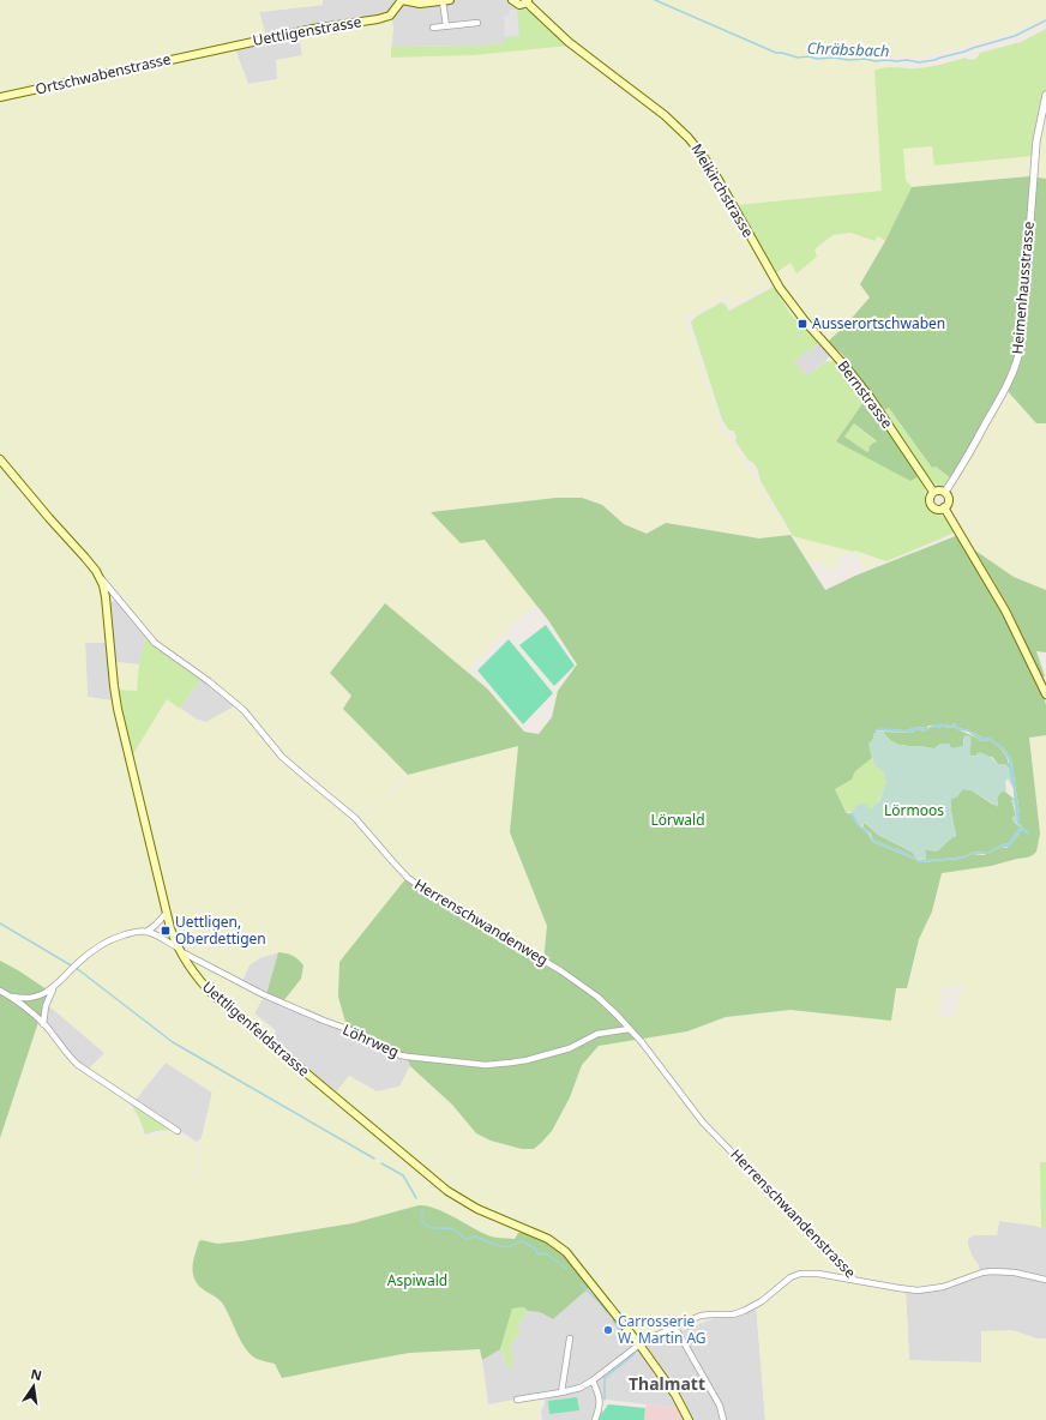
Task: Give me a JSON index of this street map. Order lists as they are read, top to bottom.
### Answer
{
  "streets": {
    "main road": [
      "Uettligenstrasse",
      "Ortschwabenstrasse",
      "Meikirchstrasse",
      "Bernstrasse",
      "Uettligenfeldstrasse"
    ],
    "street": [
      "Heimenhausstrasse",
      "Herrenschwandenweg",
      "Löhrweg",
      "Herrenschwandenstrasse"
    ]
  },
  "crossings": [
    ["Uettligenstrasse", "Ortschwabenstrasse"],
    ["Meikirchstrasse", "Bernstrasse"],
    ["Heimenhausstrasse", "Bernstrasse"],
    ["Herrenschwandenweg", "Uettligenfeldstrasse"],
    ["Herrenschwandenweg", "Löhrweg"],
    ["Herrenschwandenweg", "Herrenschwandenstrasse"],
    ["Uettligenfeldstrasse", "Löhrweg"]
  ],
  "districts": ["Thalmatt"],
  "water": ["Chräbsbach"],
  "parks": ["Lörmoos", "Lörwald", "Aspiwald"],
  "places": {
    "transit": ["Ausserortschwaben", "Uettligen, Oberdettigen"],
    "other": ["Carrosserie W. Martin AG"]
  },
  "north": "top"
}
